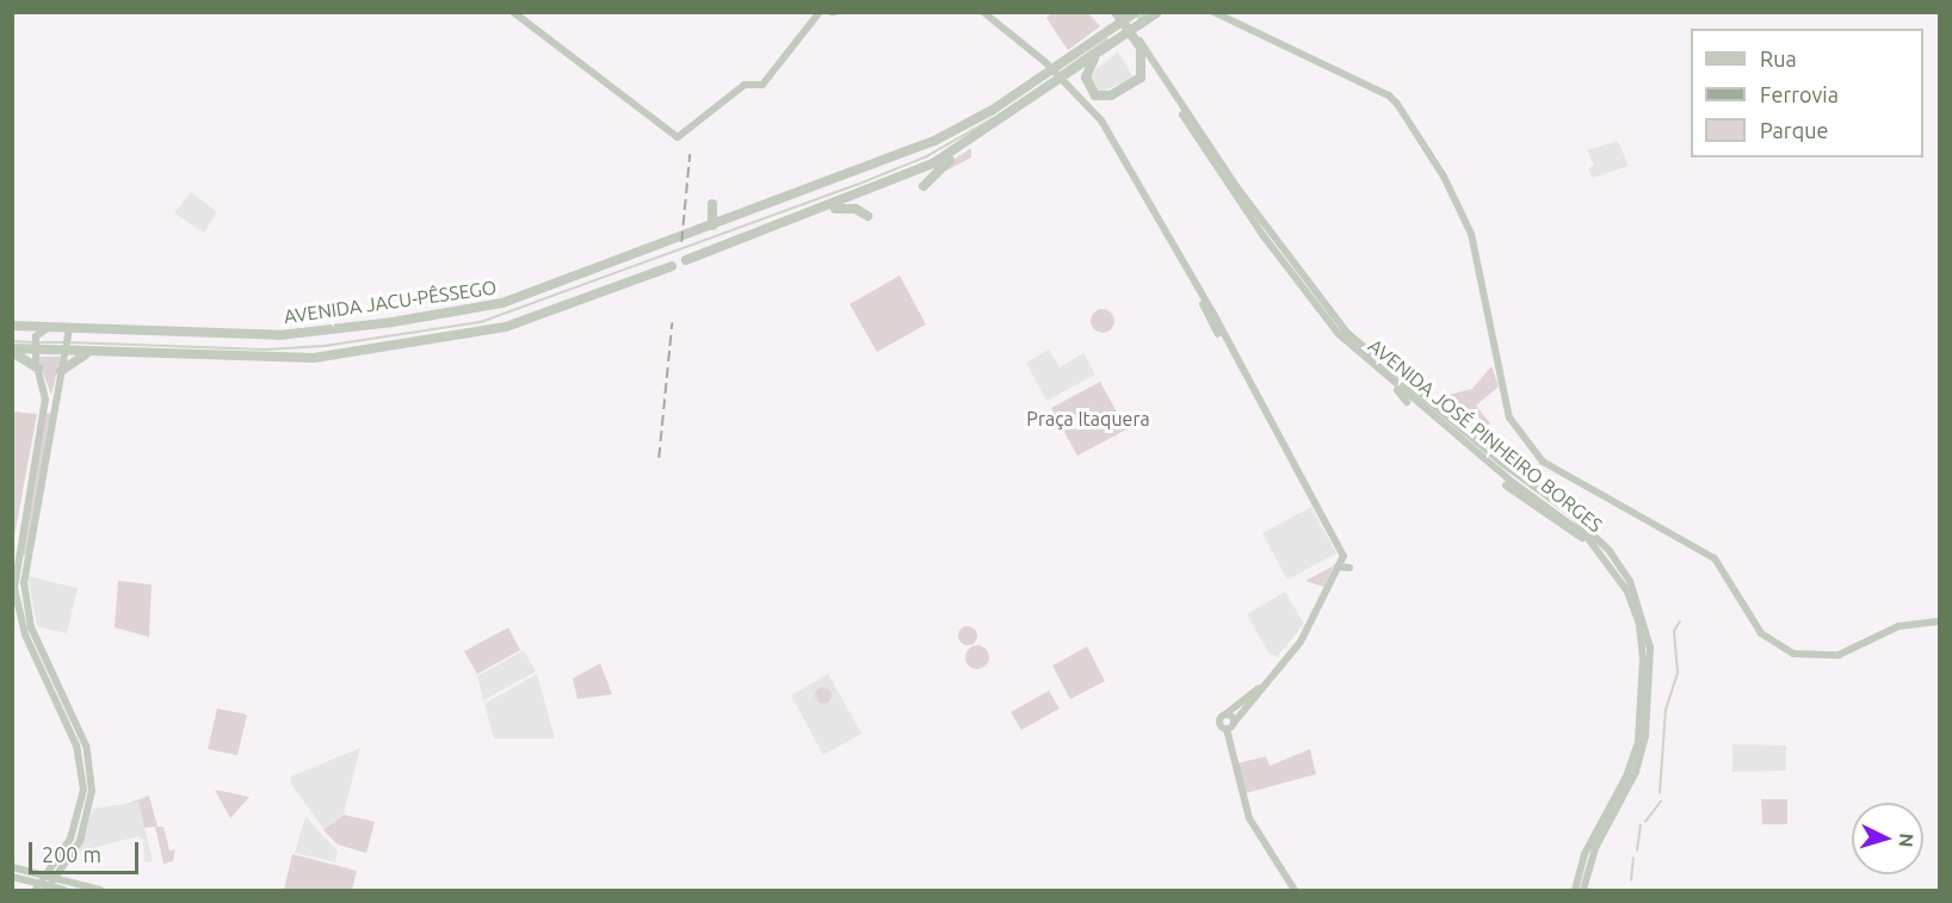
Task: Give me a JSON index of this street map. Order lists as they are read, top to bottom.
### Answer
{
  "streets": {
    "highway": ["AVENIDA JACU-PÊSSEGO", "AVENIDA JOSÉ PINHEIRO BORGES"]
  },
  "parks": ["Praça Itaquera"],
  "legend": ["Rua", "Ferrovia", "Parque"],
  "scale_bar": "200 m",
  "north": "right"
}
